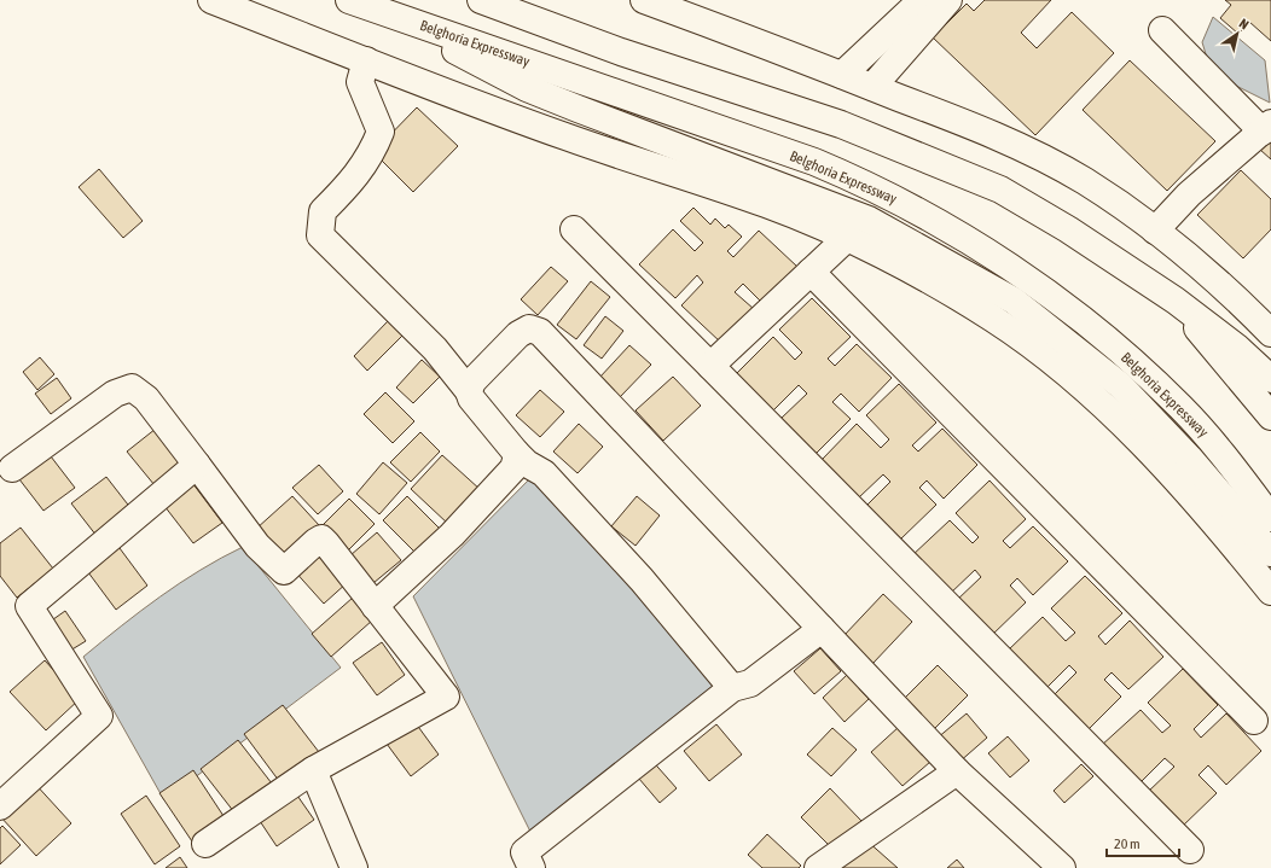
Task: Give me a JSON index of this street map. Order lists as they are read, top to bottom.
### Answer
{
  "streets": {
    "main road": ["Belghoria Expressway"]
  },
  "scale_bar": "20 m",
  "north": "top right"
}
